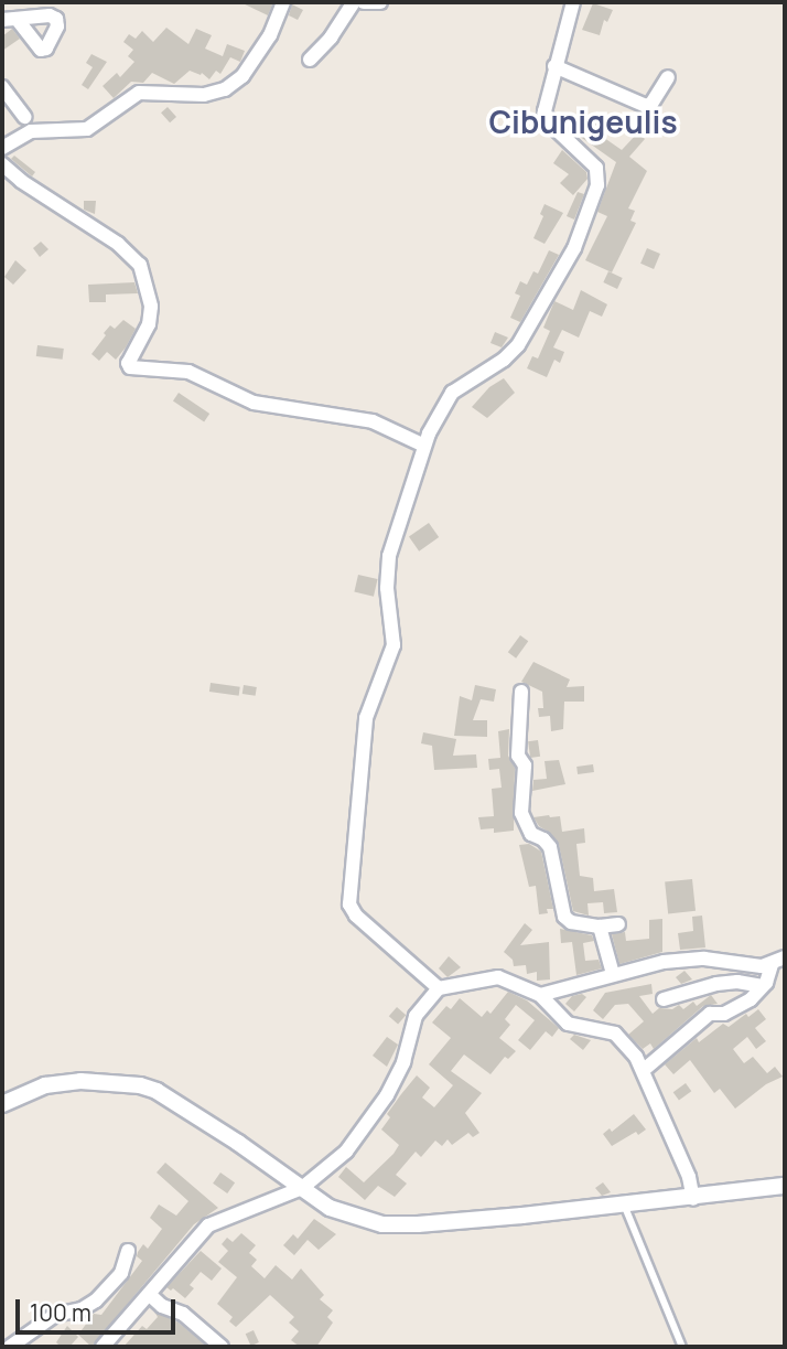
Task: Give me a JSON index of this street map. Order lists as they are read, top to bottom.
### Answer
{
  "districts": ["Cibunigeulis"],
  "scale_bar": "100 m"
}
